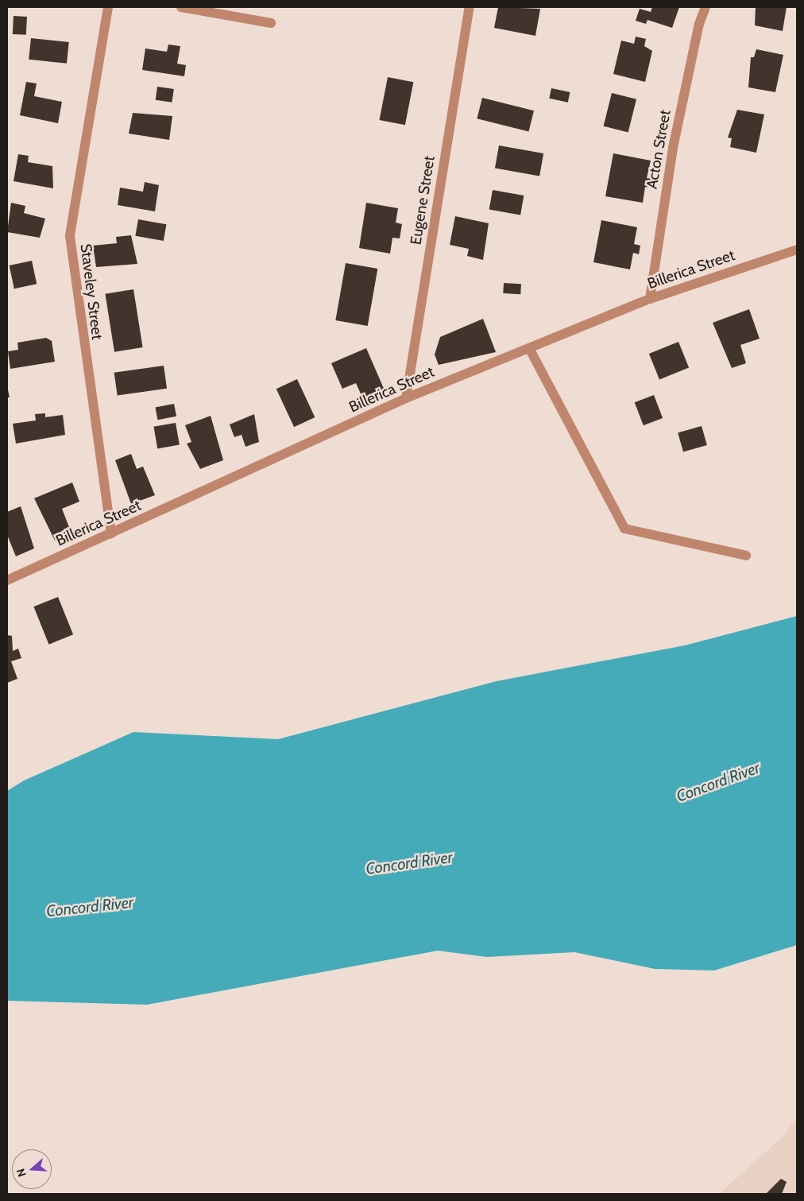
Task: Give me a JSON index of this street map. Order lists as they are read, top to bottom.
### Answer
{
  "streets": {
    "street": [
      "Acton Street",
      "Eugene Street",
      "Billerica Street",
      "Staveley Street"
    ]
  },
  "crossings": [
    ["Acton Street", "Billerica Street"],
    ["Eugene Street", "Billerica Street"],
    ["Billerica Street", "Staveley Street"]
  ],
  "water": ["Concord River"],
  "north": "left"
}
